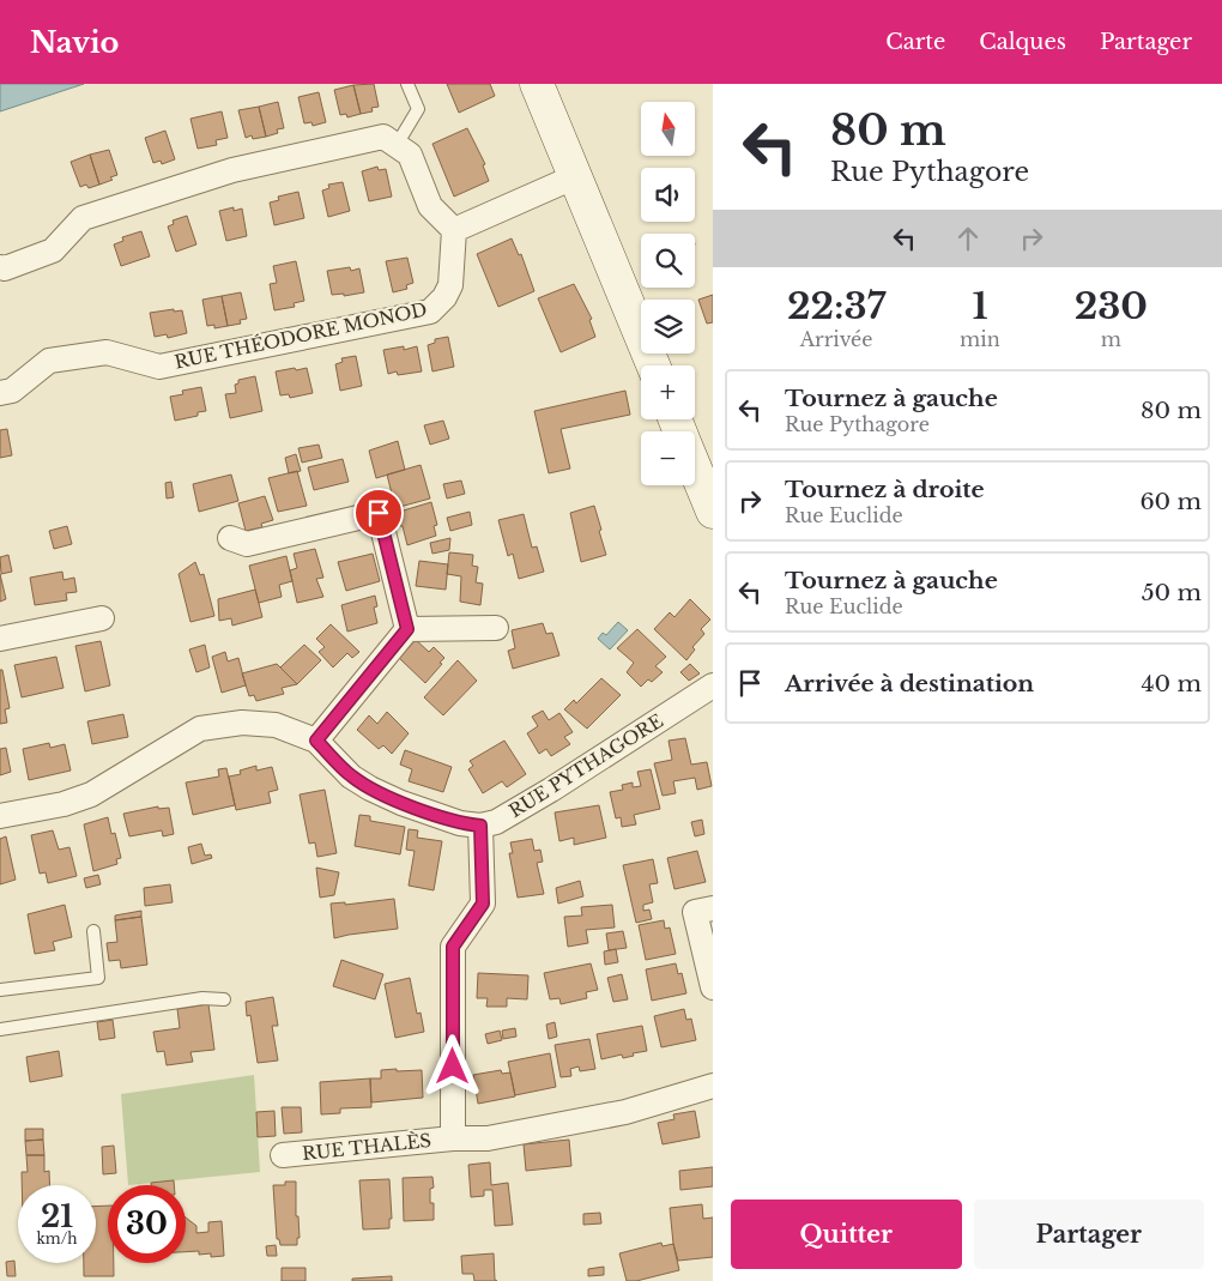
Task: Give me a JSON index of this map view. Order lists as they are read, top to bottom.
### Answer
{
  "streets": {
    "street": ["RUE THÉODORE MONOD", "RUE PYTHAGORE", "RUE THALÈS"]
  },
  "crossings": [
    ["RUE PYTHAGORE", "RUE THALÈS"]
  ],
  "north": "top",
  "page": {
    "header": "Navio",
    "nav": ["Carte", "Calques", "Partager"],
    "turn": ["80 m", "Rue Pythagore"],
    "map_buttons": ["+", "−"],
    "eta": [
      "22:37",
      "Arrivée",
      "1",
      "min",
      "230",
      "m"
    ],
    "list": [
      {
        "name": "Tournez à gauche",
        "note": "Rue Pythagore",
        "value": "80 m"
      },
      {
        "name": "Tournez à droite",
        "note": "Rue Euclide",
        "value": "60 m"
      },
      {
        "name": "Tournez à gauche",
        "note": "Rue Euclide",
        "value": "50 m"
      },
      {
        "name": "Arrivée à destination",
        "value": "40 m"
      }
    ],
    "speed": "21 km/h",
    "limit": "30",
    "buttons": ["Quitter", "Partager"]
  }
}
